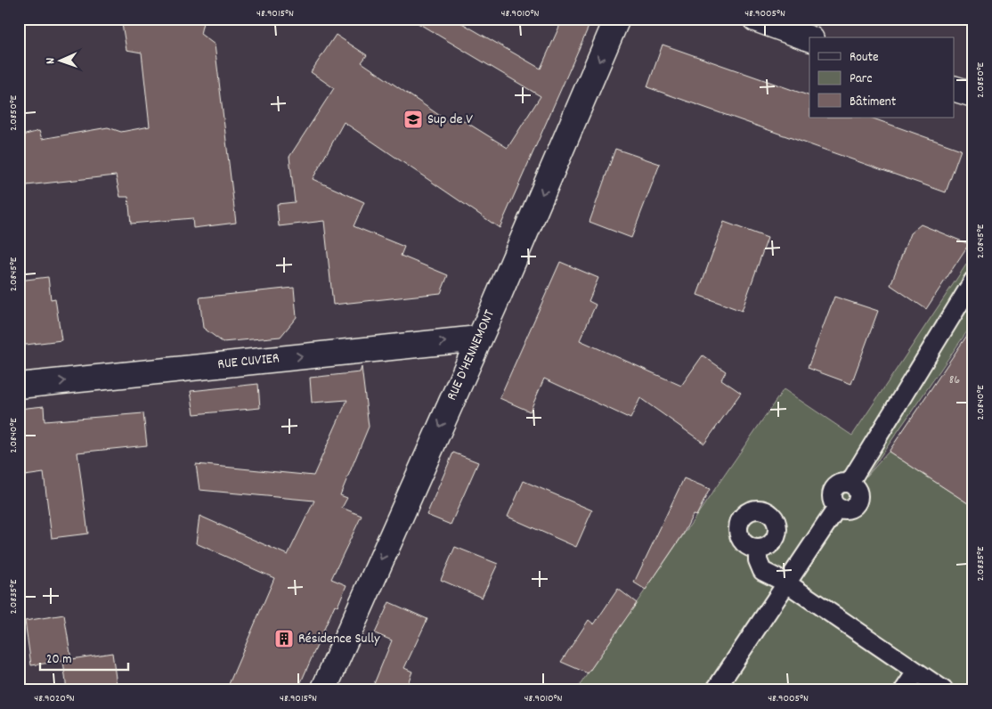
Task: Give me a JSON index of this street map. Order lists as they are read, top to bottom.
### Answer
{
  "streets": {
    "street": ["RUE D'HENNEMONT", "RUE CUVIER"]
  },
  "crossings": [
    ["RUE D'HENNEMONT", "RUE CUVIER"]
  ],
  "one_way": ["RUE D'HENNEMONT", "RUE CUVIER"],
  "places": {
    "school or university": ["Sup de V"],
    "building": ["Résidence Sully"]
  },
  "house_numbers": ["86"],
  "legend": ["Route", "Parc", "Bâtiment"],
  "scale_bar": "20 m",
  "north": "left",
  "coordinates": [
    "48.9015°N",
    "48.9010°N",
    "48.9005°N",
    "2.0850°E",
    "2.0845°E",
    "2.0840°E",
    "2.0835°E",
    "48.9020°N"
  ]
}
